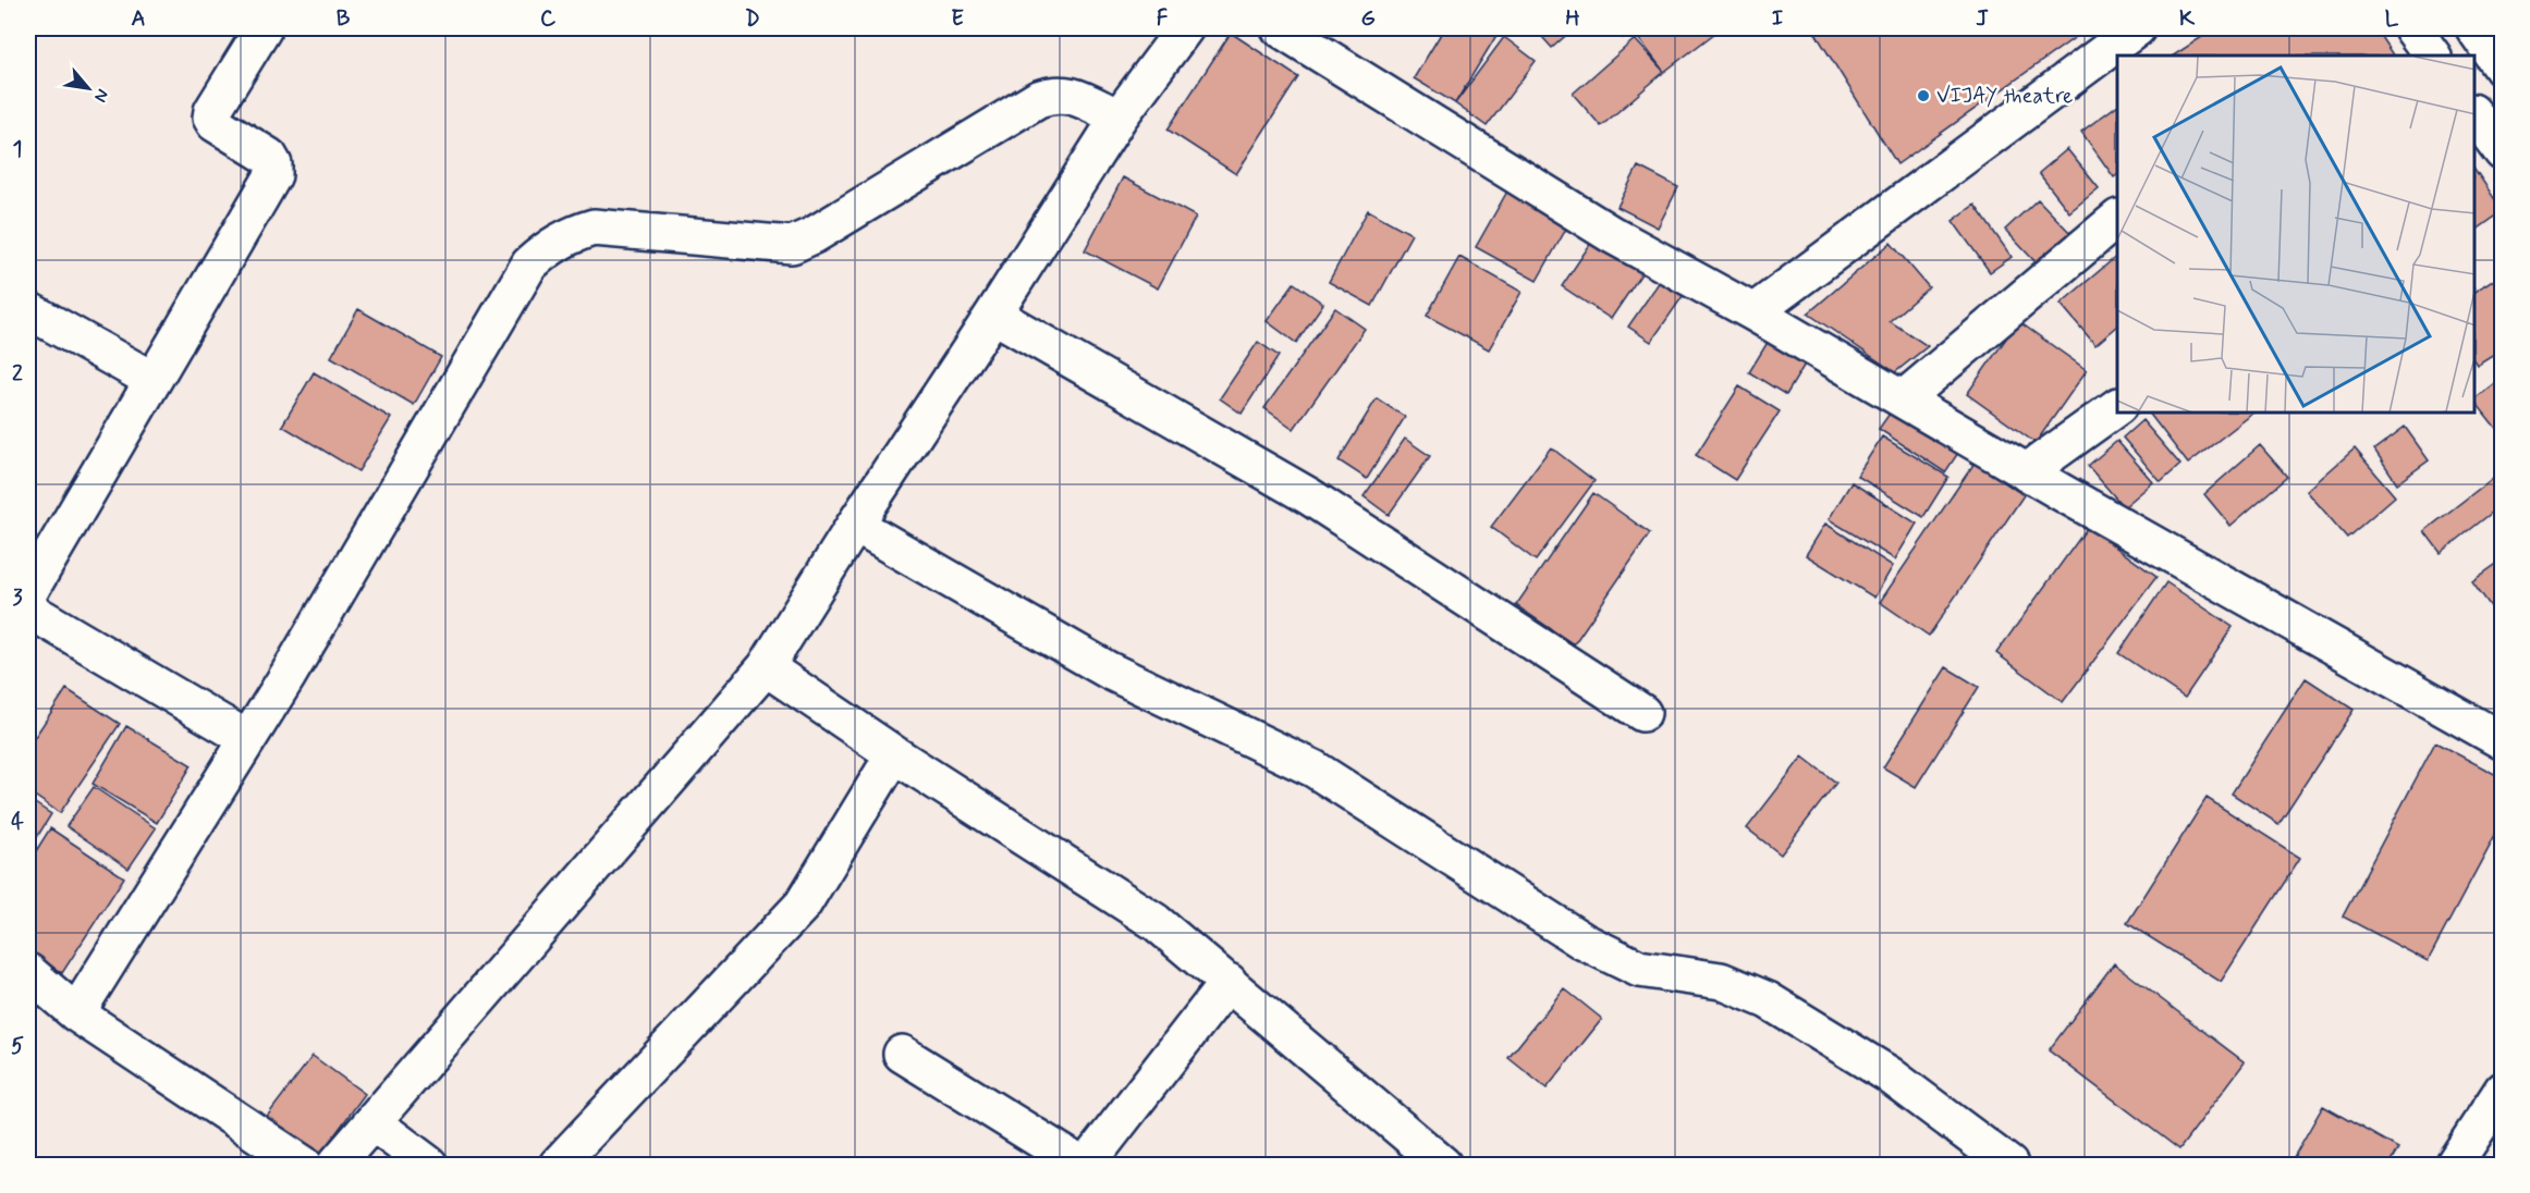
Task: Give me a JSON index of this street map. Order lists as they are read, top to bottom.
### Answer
{
  "places": ["VIJAY theatre"],
  "north": "bottom right",
  "grid": {
    "columns": [
      "A",
      "B",
      "C",
      "D",
      "E",
      "F",
      "G",
      "H",
      "I",
      "J",
      "K",
      "L"
    ],
    "rows": [
      "1",
      "2",
      "3",
      "4",
      "5"
    ]
  }
}
